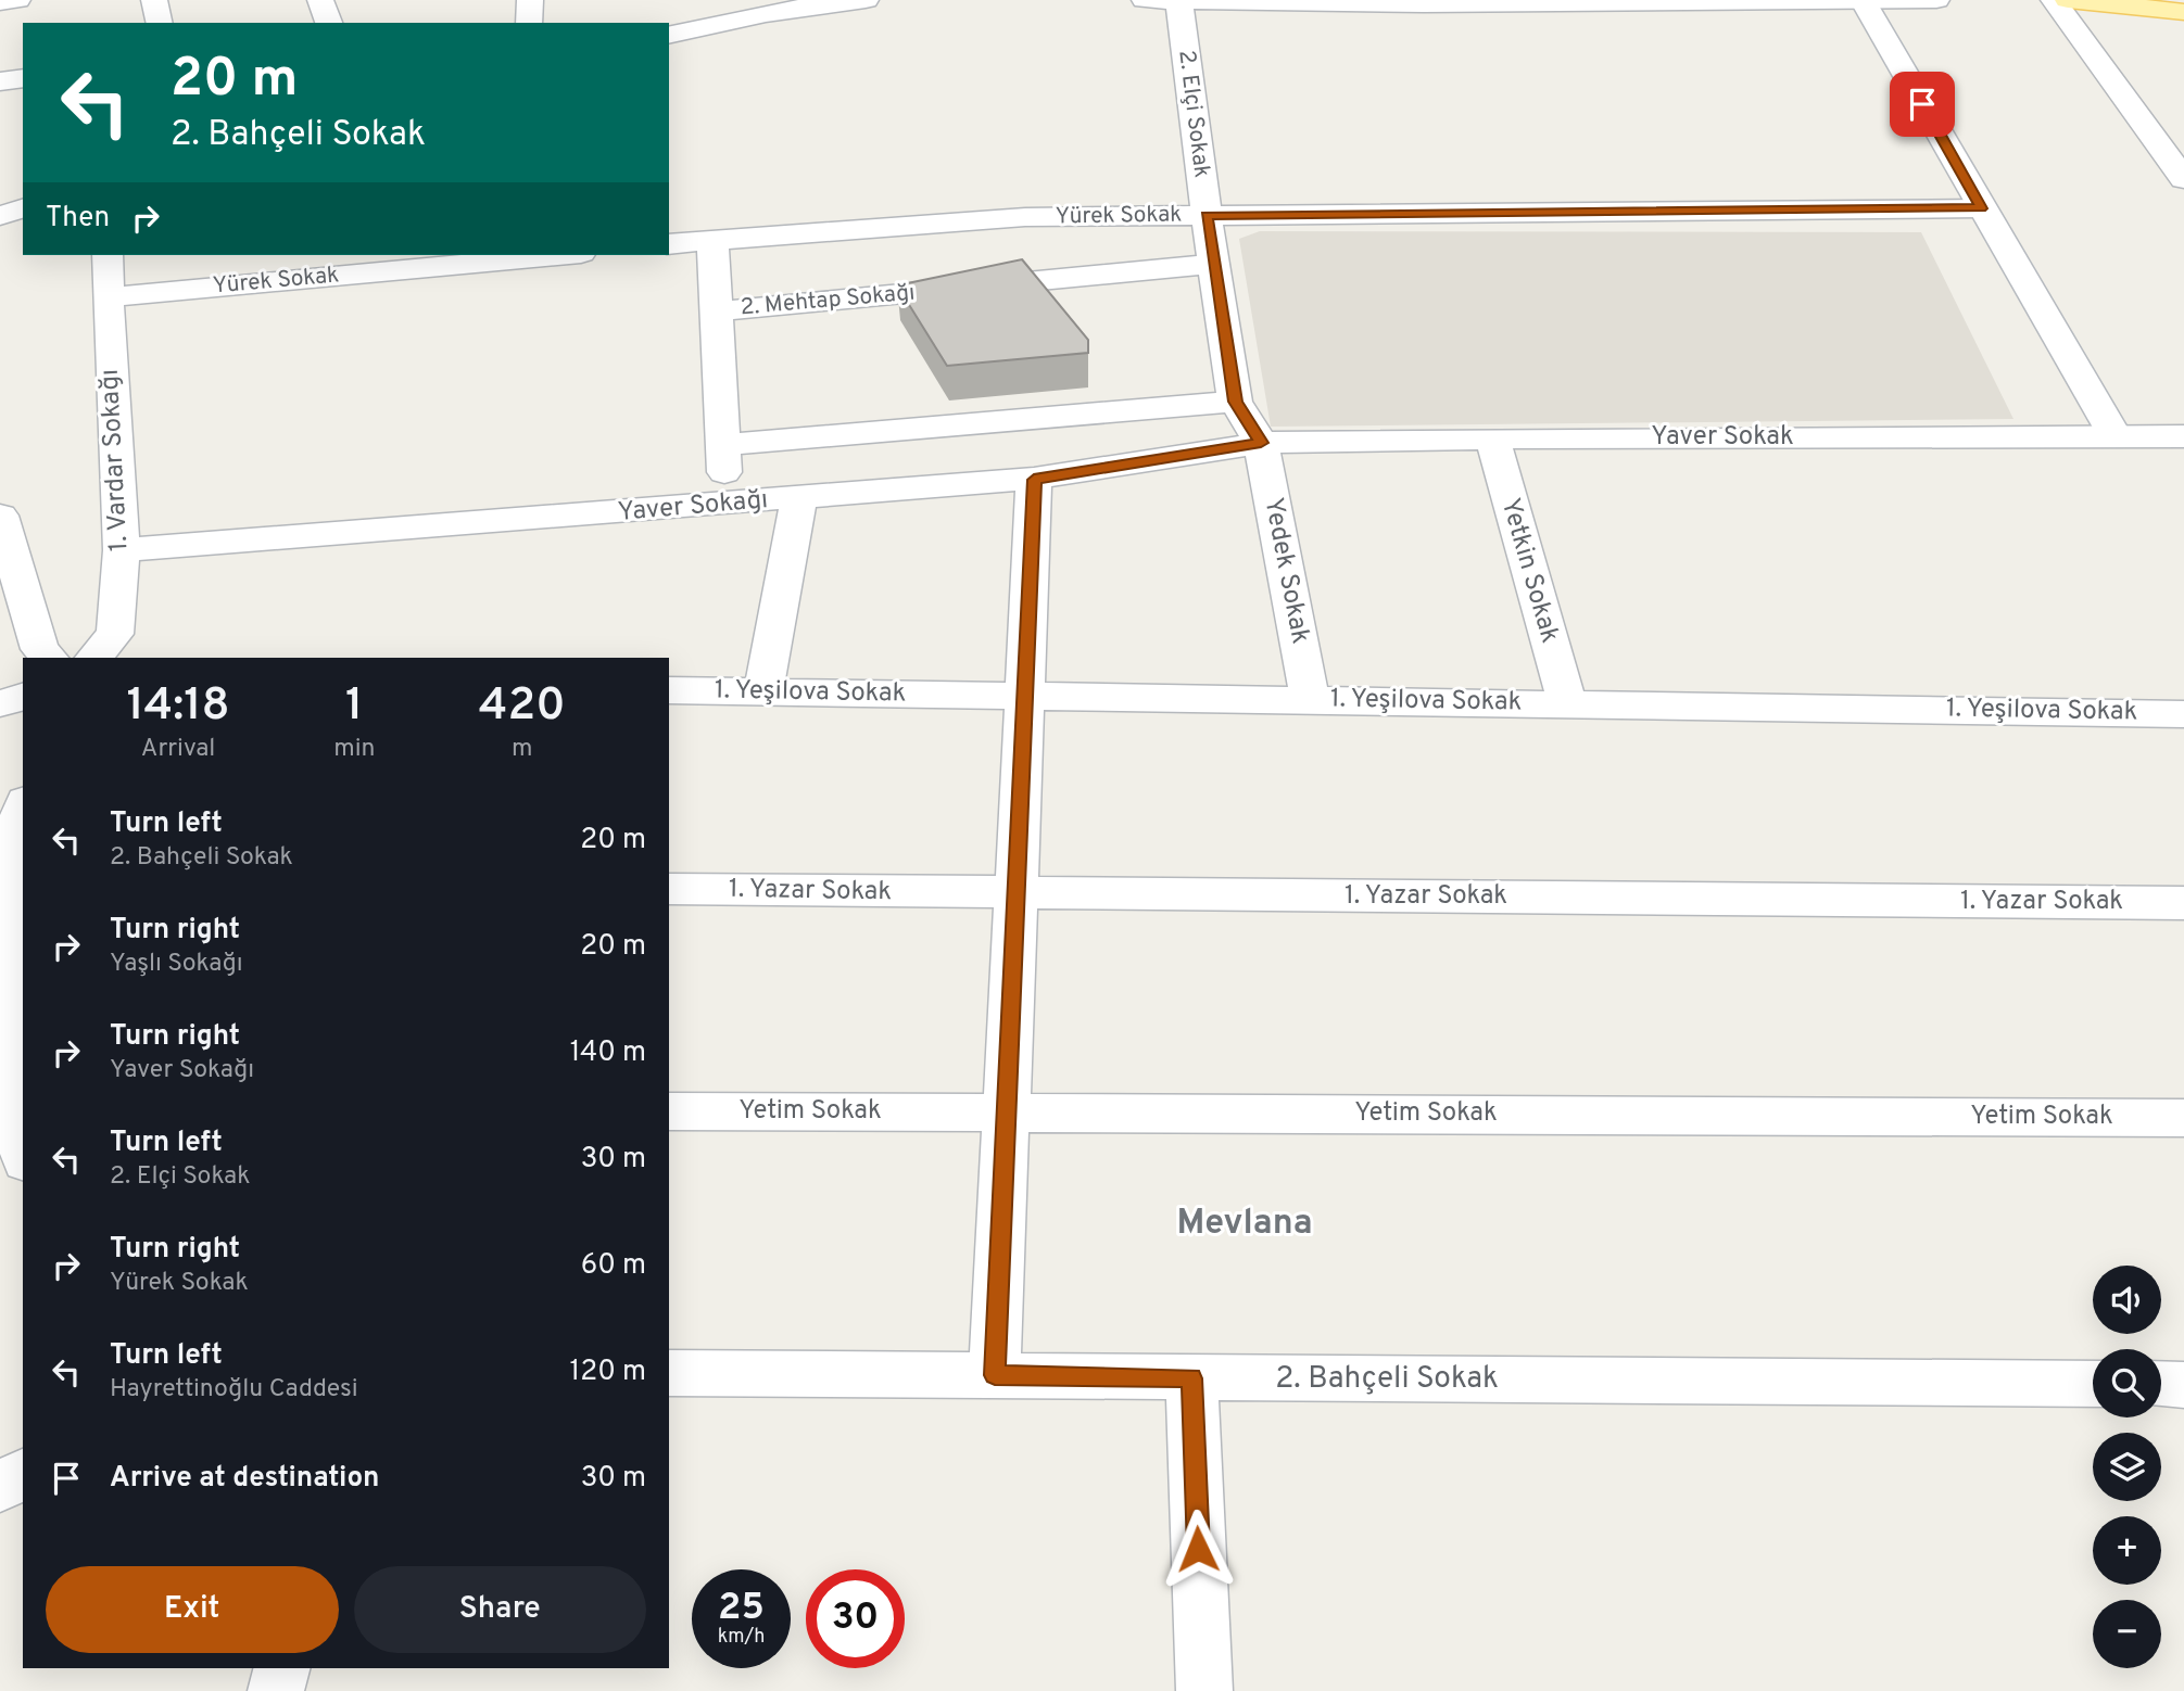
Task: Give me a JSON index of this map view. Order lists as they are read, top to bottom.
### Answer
{
  "streets": {
    "street": [
      "2. Elçi Sokak",
      "Yürek Sokak",
      "2. Mehtap Sokağı",
      "Yaver Sokak",
      "1. Vardar Sokağı",
      "Yaver Sokağı",
      "Yedek Sokak",
      "Yetkin Sokak",
      "1. Yeşilova Sokak",
      "1. Yazar Sokak",
      "Yetim Sokak",
      "2. Bahçeli Sokak"
    ]
  },
  "crossings": [
    ["2. Elçi Sokak", "Yürek Sokak"],
    ["2. Elçi Sokak", "2. Mehtap Sokağı"],
    ["2. Elçi Sokak", "Yaver Sokak"],
    ["2. Elçi Sokak", "Yaver Sokağı"],
    ["2. Elçi Sokak", "Yedek Sokak"],
    ["Yürek Sokak", "1. Vardar Sokağı"],
    ["Yaver Sokak", "Yaver Sokağı"],
    ["Yaver Sokak", "Yedek Sokak"],
    ["Yaver Sokak", "Yetkin Sokak"],
    ["1. Vardar Sokağı", "Yaver Sokağı"],
    ["Yaver Sokağı", "Yedek Sokak"],
    ["Yedek Sokak", "1. Yeşilova Sokak"],
    ["Yetkin Sokak", "1. Yeşilova Sokak"]
  ],
  "districts": ["Mevlana"],
  "page": {
    "turn": ["20 m", "2. Bahçeli Sokak"],
    "then": "Then",
    "eta": [
      "14:18",
      "Arrival",
      "1",
      "min",
      "420",
      "m"
    ],
    "list": [
      {
        "name": "Turn left",
        "note": "2. Bahçeli Sokak",
        "value": "20 m"
      },
      {
        "name": "Turn right",
        "note": "Yaşlı Sokağı",
        "value": "20 m"
      },
      {
        "name": "Turn right",
        "note": "Yaver Sokağı",
        "value": "140 m"
      },
      {
        "name": "Turn left",
        "note": "2. Elçi Sokak",
        "value": "30 m"
      },
      {
        "name": "Turn right",
        "note": "Yürek Sokak",
        "value": "60 m"
      },
      {
        "name": "Turn left",
        "note": "Hayrettinoğlu Caddesi",
        "value": "120 m"
      },
      {
        "name": "Arrive at destination",
        "value": "30 m"
      }
    ],
    "map_buttons": ["+", "−"],
    "buttons": ["Exit", "Share"],
    "speed": "25 km/h",
    "limit": "30"
  }
}
